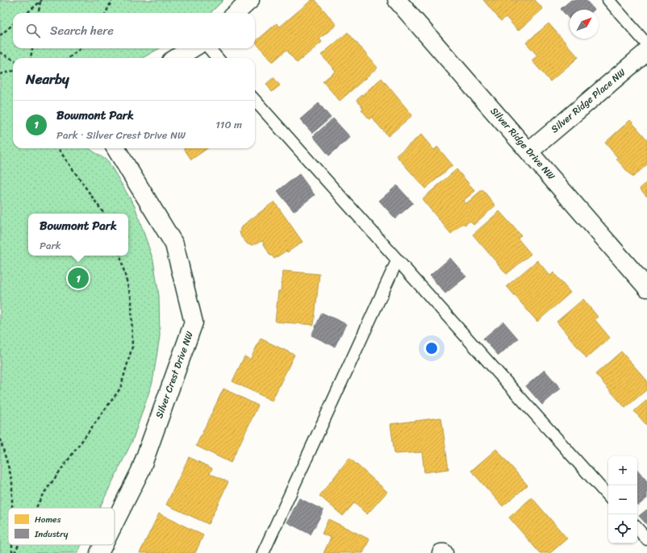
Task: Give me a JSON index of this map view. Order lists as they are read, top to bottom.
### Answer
{
  "streets": {
    "street": ["Silver Ridge Place NW", "Silver Ridge Drive NW", "Silver Crest Drive NW"]
  },
  "crossings": [
    ["Silver Ridge Place NW", "Silver Ridge Drive NW"]
  ],
  "legend": ["Homes", "Industry"],
  "north": "top right",
  "page": {
    "search": "Search here",
    "heading": "Nearby",
    "list": [
      {
        "mark": "1",
        "name": "Bowmont Park",
        "note": "Park · Silver Crest Drive NW",
        "value": "110 m"
      }
    ],
    "popup": ["Bowmont Park", "Park"],
    "pins": "1",
    "map_buttons": ["+", "−"]
  }
}
